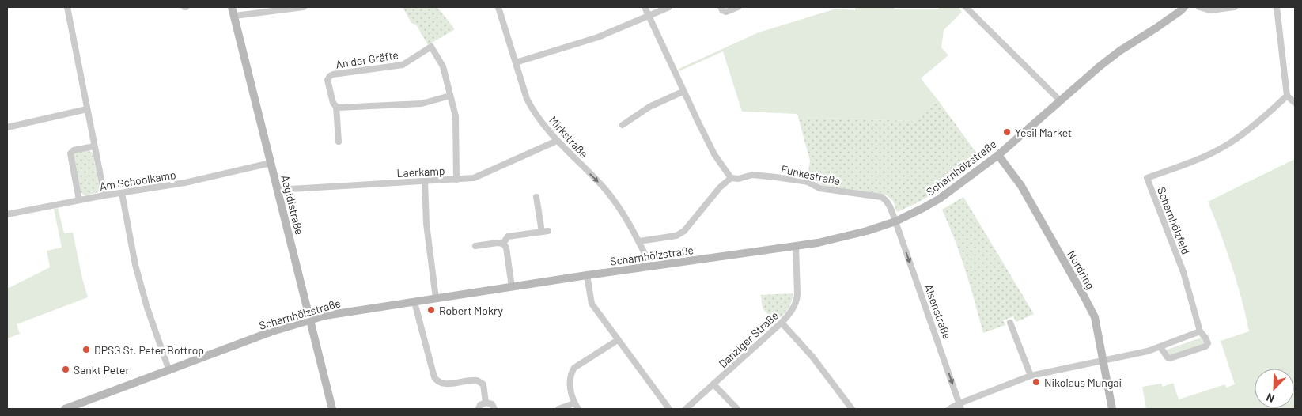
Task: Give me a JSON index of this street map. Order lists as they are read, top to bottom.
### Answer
{
  "streets": {
    "main road": ["Scharnhölzstraße", "Aegidistraße", "Nordring"],
    "street": [
      "An der Gräfte",
      "Mirkstraße",
      "Laerkamp",
      "Funkestraße",
      "Am Schoolkamp",
      "Scharnhölzfeld",
      "Alsenstraße",
      "Danziger Straße"
    ]
  },
  "crossings": [
    ["An der Gräfte", "Laerkamp"],
    ["Mirkstraße", "Scharnhölzstraße"],
    ["Mirkstraße", "Laerkamp"],
    ["Scharnhölzstraße", "Funkestraße"],
    ["Scharnhölzstraße", "Aegidistraße"],
    ["Scharnhölzstraße", "Nordring"],
    ["Scharnhölzstraße", "Alsenstraße"],
    ["Scharnhölzstraße", "Danziger Straße"],
    ["Laerkamp", "Aegidistraße"],
    ["Funkestraße", "Alsenstraße"],
    ["Am Schoolkamp", "Aegidistraße"]
  ],
  "one_way": ["Mirkstraße", "Alsenstraße"],
  "places": [
    "Yesil Market",
    "Robert Mokry",
    "DPSG St. Peter Bottrop",
    "Sankt Peter",
    "Nikolaus Mungai"
  ],
  "north": "bottom left"
}
